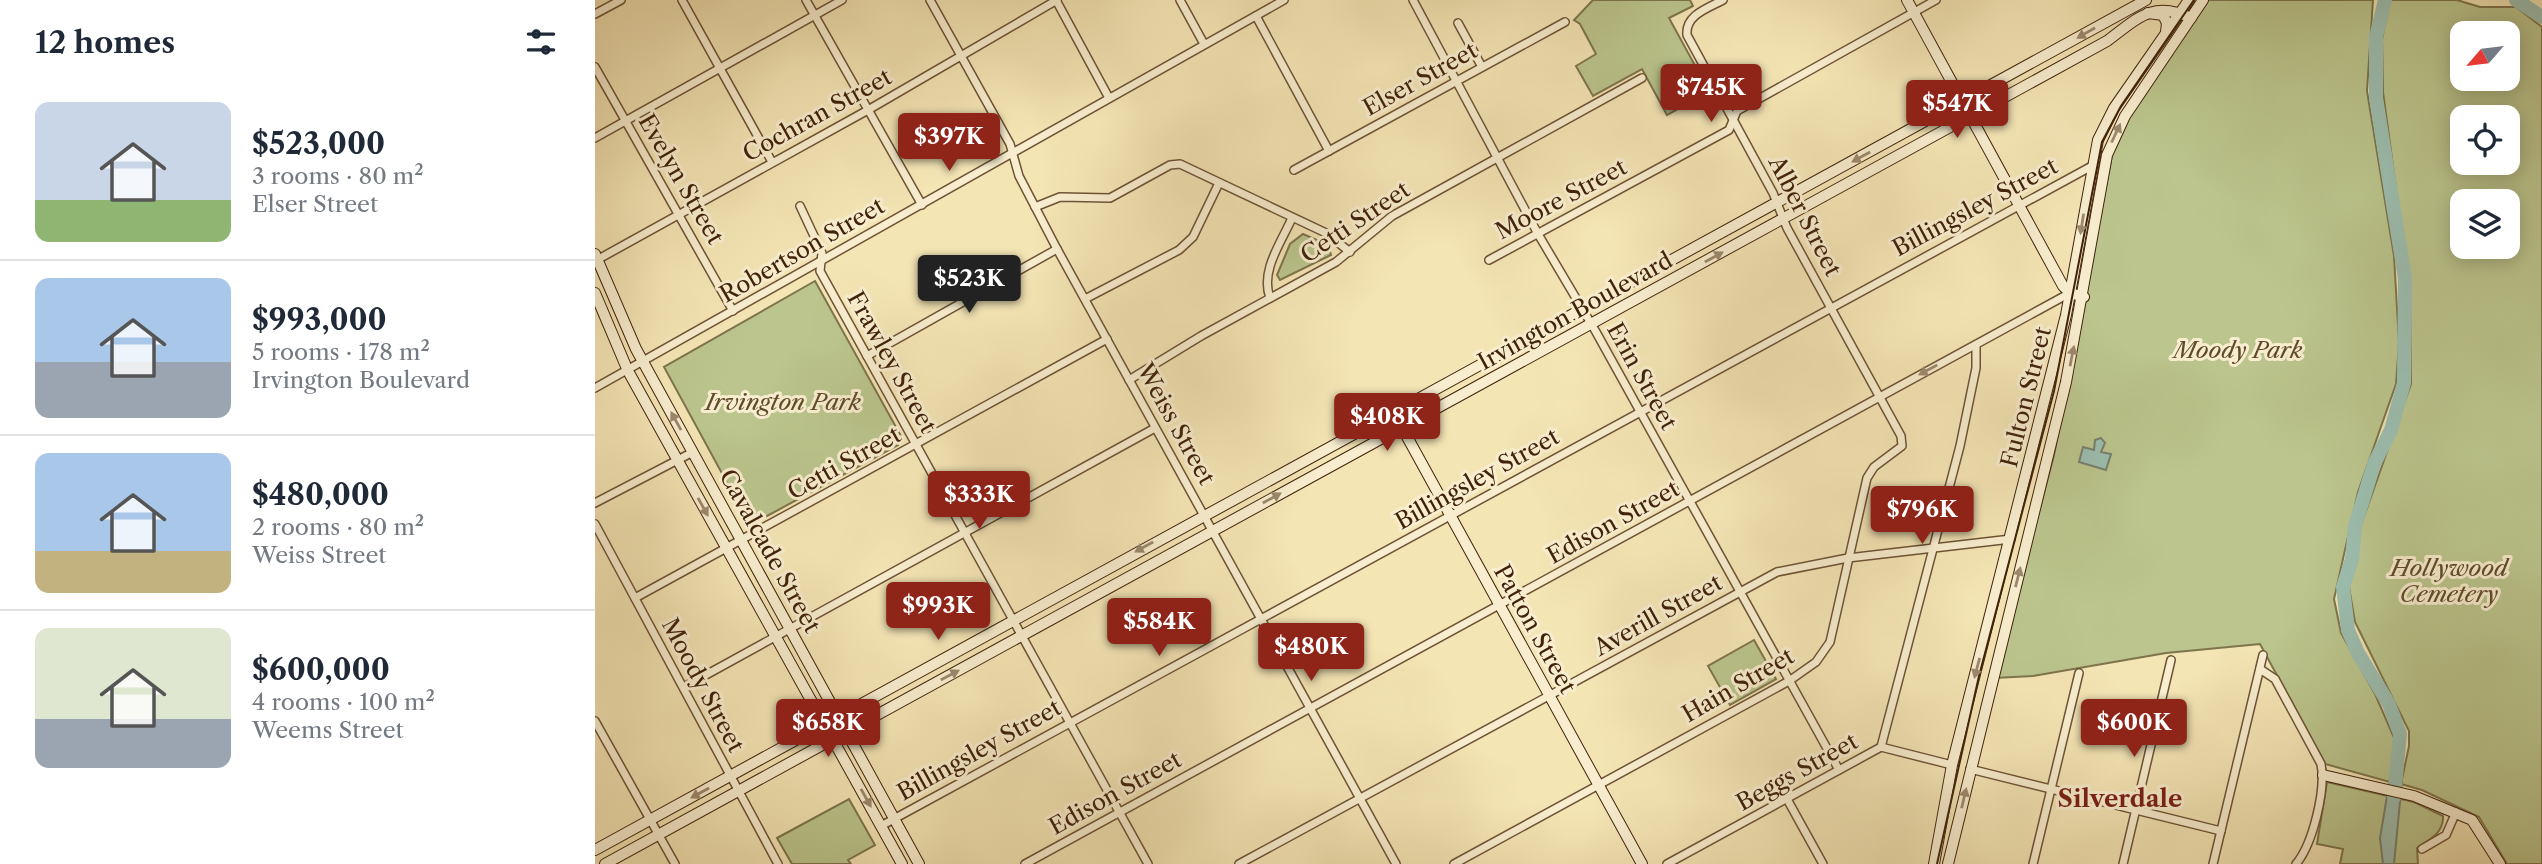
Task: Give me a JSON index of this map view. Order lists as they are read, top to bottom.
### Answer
{
  "streets": {
    "main road": [
      "Irvington Boulevard",
      "Fulton Street",
      "Cavalcade Street",
      "Patton Street"
    ],
    "street": [
      "Elser Street",
      "Cochran Street",
      "Evelyn Street",
      "Moore Street",
      "Billingsley Street",
      "Alber Street",
      "Cetti Street",
      "Robertson Street",
      "Frawley Street",
      "Erin Street",
      "Weiss Street",
      "Edison Street",
      "Averill Street",
      "Moody Street",
      "Hain Street",
      "Beggs Street"
    ]
  },
  "crossings": [
    ["Elser Street", "Erin Street"],
    ["Cochran Street", "Evelyn Street"],
    ["Cochran Street", "Weiss Street"],
    ["Cochran Street", "Cavalcade Street"],
    ["Evelyn Street", "Robertson Street"],
    ["Moore Street", "Alber Street"],
    ["Moore Street", "Erin Street"],
    ["Billingsley Street", "Alber Street"],
    ["Billingsley Street", "Frawley Street"],
    ["Billingsley Street", "Erin Street"],
    ["Billingsley Street", "Fulton Street"],
    ["Billingsley Street", "Weiss Street"],
    ["Billingsley Street", "Cavalcade Street"],
    ["Billingsley Street", "Patton Street"],
    ["Alber Street", "Irvington Boulevard"],
    ["Alber Street", "Edison Street"],
    ["Alber Street", "Hain Street"],
    ["Cetti Street", "Frawley Street"],
    ["Cetti Street", "Erin Street"],
    ["Cetti Street", "Weiss Street"],
    ["Cetti Street", "Cavalcade Street"],
    ["Cetti Street", "Moody Street"],
    ["Robertson Street", "Frawley Street"],
    ["Robertson Street", "Weiss Street"],
    ["Robertson Street", "Cavalcade Street"],
    ["Irvington Boulevard", "Frawley Street"],
    ["Irvington Boulevard", "Erin Street"],
    ["Irvington Boulevard", "Weiss Street"],
    ["Irvington Boulevard", "Cavalcade Street"],
    ["Irvington Boulevard", "Patton Street"],
    ["Irvington Boulevard", "Moody Street"],
    ["Frawley Street", "Edison Street"],
    ["Erin Street", "Edison Street"],
    ["Erin Street", "Averill Street"],
    ["Erin Street", "Hain Street"],
    ["Erin Street", "Beggs Street"],
    ["Fulton Street", "Edison Street"],
    ["Fulton Street", "Averill Street"],
    ["Fulton Street", "Beggs Street"],
    ["Weiss Street", "Edison Street"],
    ["Weiss Street", "Averill Street"],
    ["Edison Street", "Patton Street"],
    ["Averill Street", "Patton Street"],
    ["Averill Street", "Hain Street"],
    ["Patton Street", "Hain Street"]
  ],
  "districts": ["Silverdale"],
  "parks": ["Moody Park", "Irvington Park", "Hollywood Cemetery"],
  "north": "bottom left",
  "page": {
    "heading": "12 homes",
    "price": [
      "$745K",
      "$547K",
      "$397K",
      "$523K",
      "$408K",
      "$333K",
      "$796K",
      "$993K",
      "$584K",
      "$480K",
      "$658K",
      "$600K"
    ],
    "list": [
      {
        "name": "$523,000",
        "note": "3 rooms · 80 m² · Elser Street"
      },
      {
        "name": "$993,000",
        "note": "5 rooms · 178 m² · Irvington Boulevard"
      },
      {
        "name": "$480,000",
        "note": "2 rooms · 80 m² · Weiss Street"
      },
      {
        "name": "$600,000",
        "note": "4 rooms · 100 m² · Weems Street"
      }
    ]
  }
}
